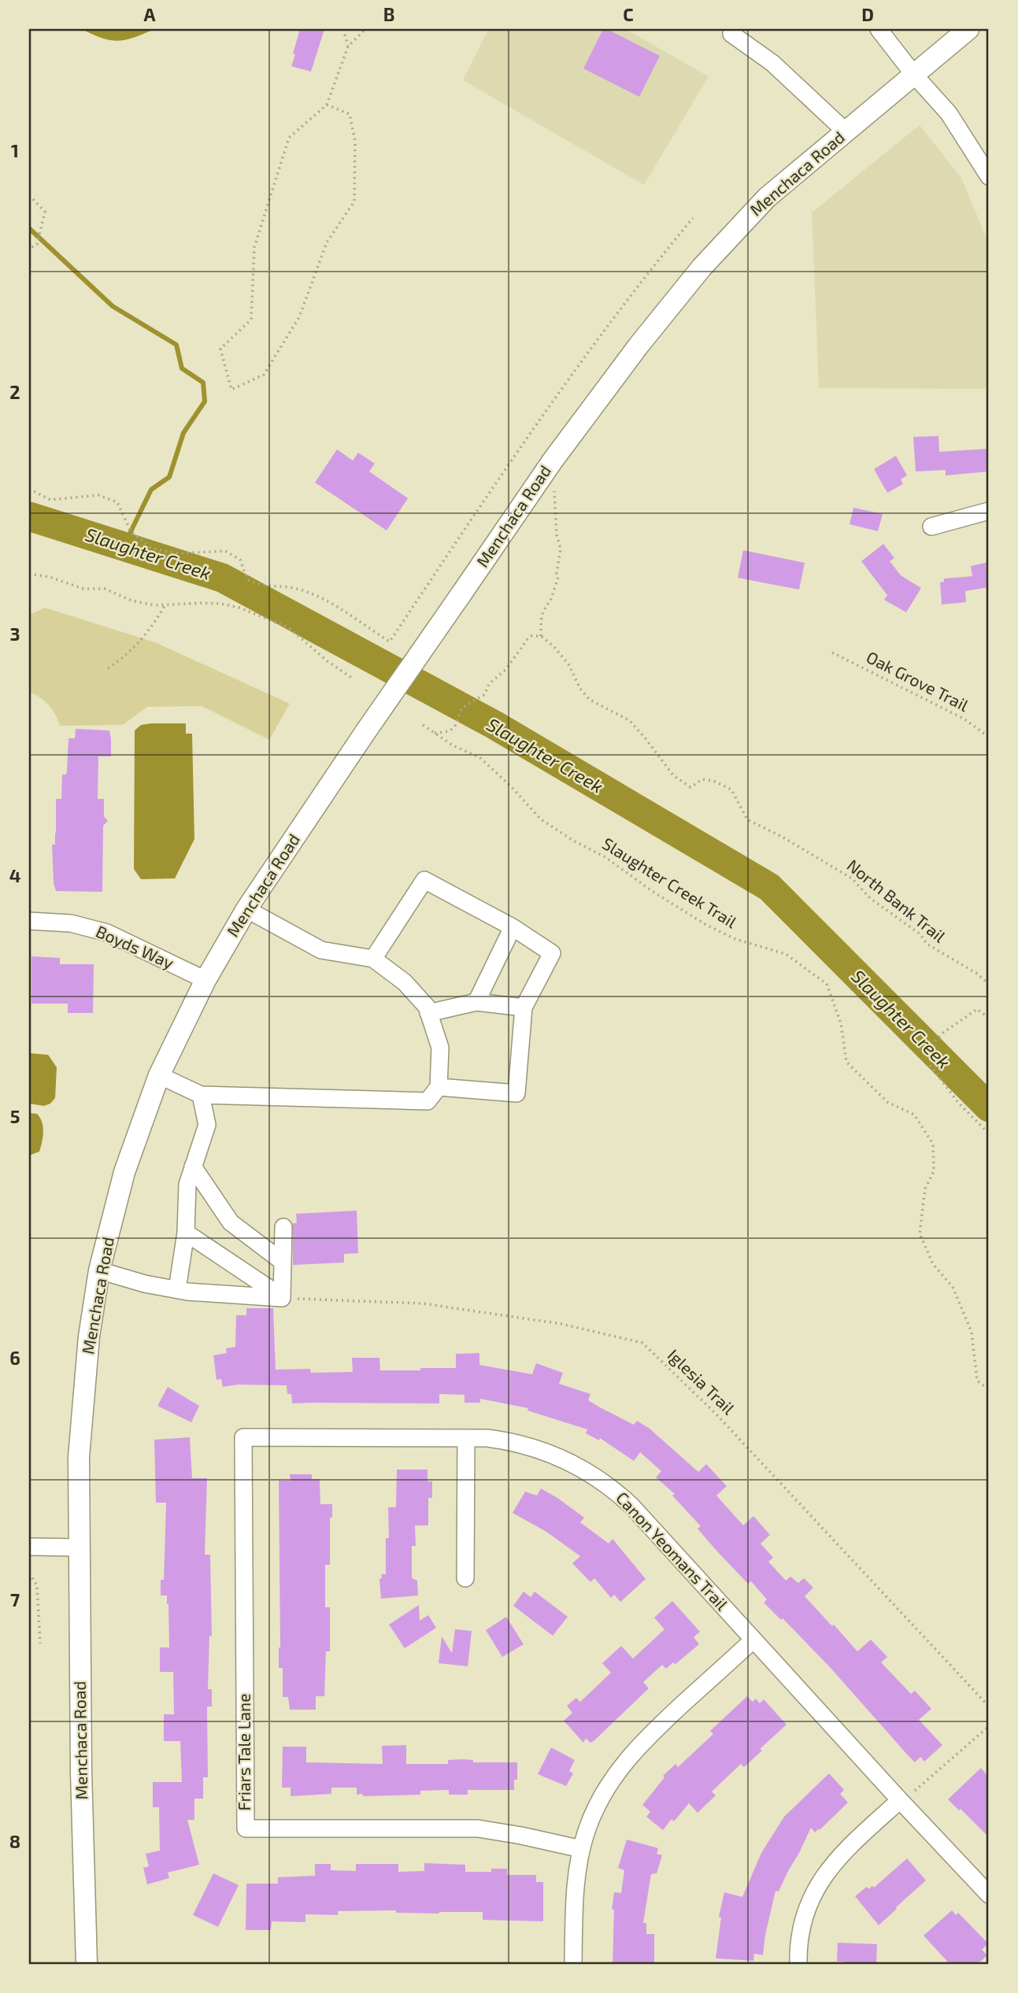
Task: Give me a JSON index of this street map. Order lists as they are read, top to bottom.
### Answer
{
  "streets": {
    "main road": ["Menchaca Road"],
    "street": ["Boyds Way", "Canon Yeomans Trail", "Friars Tale Lane"],
    "path": [
      "Oak Grove Trail",
      "Slaughter Creek Trail",
      "North Bank Trail",
      "Iglesia Trail"
    ]
  },
  "crossings": [
    ["Menchaca Road", "Boyds Way"],
    ["Canon Yeomans Trail", "Friars Tale Lane"]
  ],
  "water": ["Slaughter Creek"],
  "grid": {
    "columns": [
      "A",
      "B",
      "C",
      "D"
    ],
    "rows": [
      "1",
      "2",
      "3",
      "4",
      "5",
      "6",
      "7",
      "8"
    ]
  }
}
